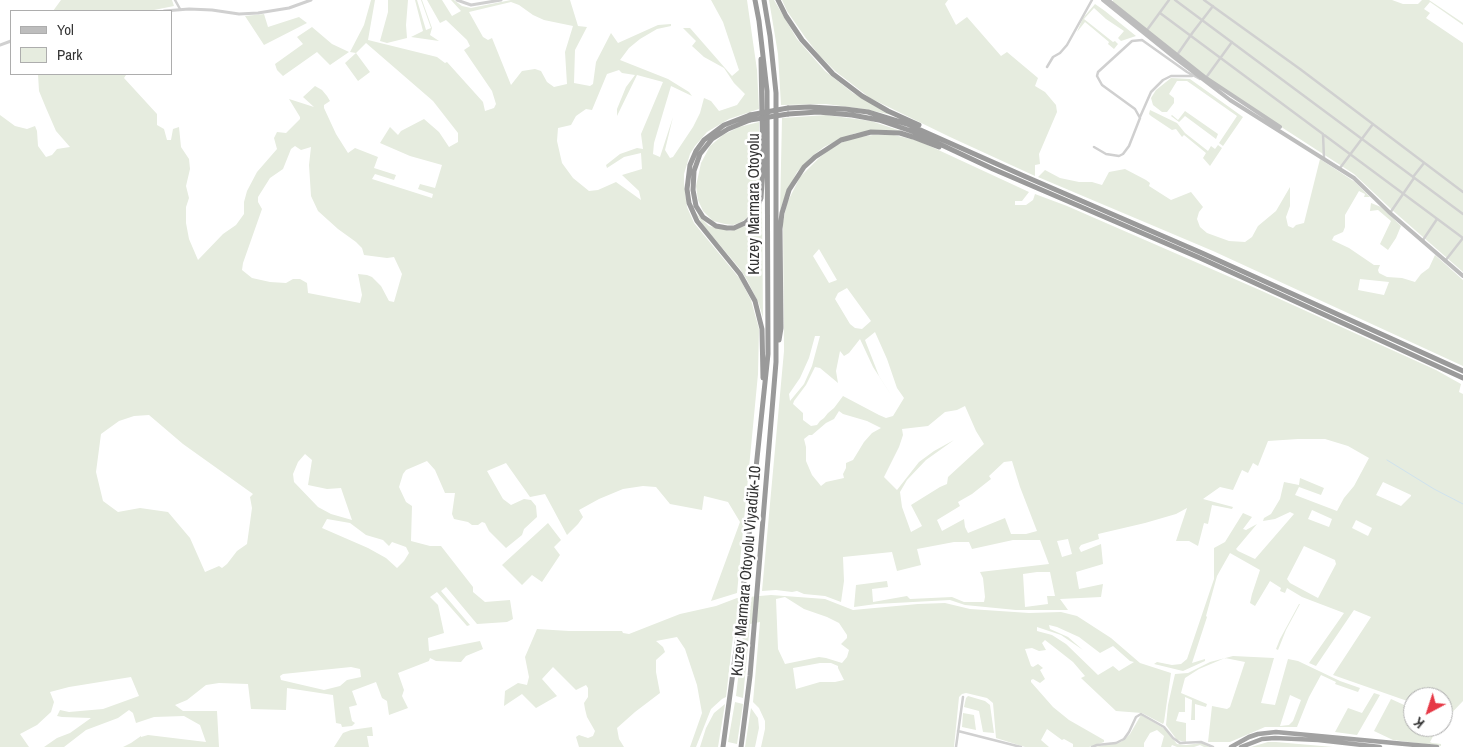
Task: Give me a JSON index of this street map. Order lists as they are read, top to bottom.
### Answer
{
  "streets": {
    "highway": ["Kuzey Marmara Otoyolu", "Kuzey Marmara Otoyolu Viyadük-10"]
  },
  "crossings": [
    ["Kuzey Marmara Otoyolu", "Kuzey Marmara Otoyolu Viyadük-10"]
  ],
  "legend": ["Yol", "Park"],
  "north": "bottom left"
}
